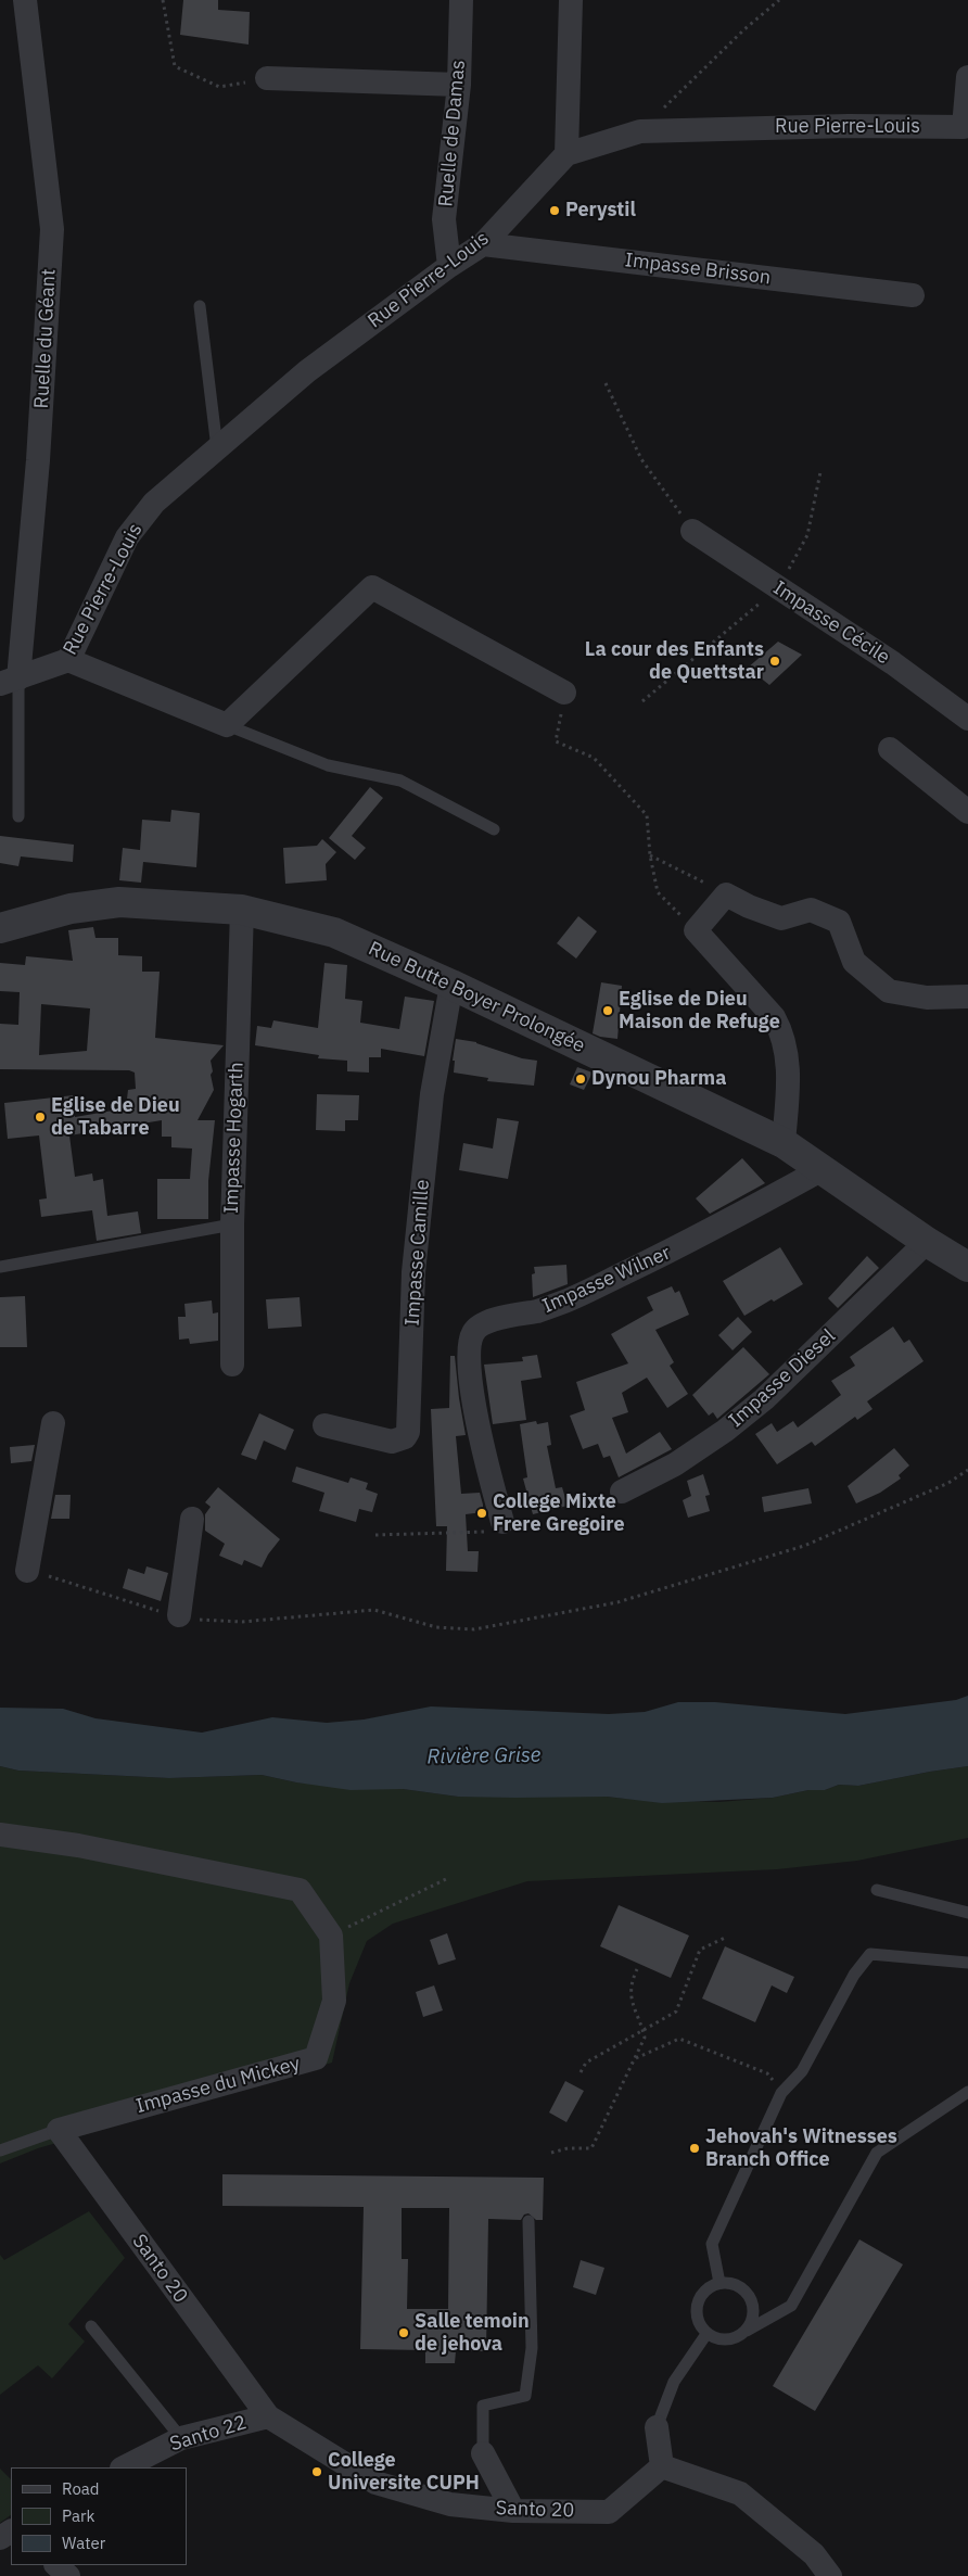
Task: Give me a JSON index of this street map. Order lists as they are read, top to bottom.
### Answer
{
  "streets": {
    "street": [
      "Rue Pierre-Louis",
      "Ruelle de Damas",
      "Impasse Brisson",
      "Ruelle du Géant",
      "Impasse Cécile",
      "Rue Butte Boyer Prolongée",
      "Impasse Hogarth",
      "Impasse Camille",
      "Impasse Wilner",
      "Impasse Diesel",
      "Impasse du Mickey",
      "Santo 20",
      "Santo 22"
    ]
  },
  "crossings": [
    ["Rue Pierre-Louis", "Ruelle de Damas"],
    ["Rue Pierre-Louis", "Impasse Brisson"],
    ["Rue Pierre-Louis", "Ruelle du Géant"],
    ["Rue Butte Boyer Prolongée", "Impasse Hogarth"],
    ["Rue Butte Boyer Prolongée", "Impasse Camille"],
    ["Rue Butte Boyer Prolongée", "Impasse Wilner"],
    ["Rue Butte Boyer Prolongée", "Impasse Diesel"],
    ["Impasse du Mickey", "Santo 20"],
    ["Santo 20", "Santo 22"]
  ],
  "water": ["Rivière Grise"],
  "places": [
    "Perystil",
    "La cour des Enfants de Quettstar",
    "Eglise de Dieu Maison de Refuge",
    "Dynou Pharma",
    "Eglise de Dieu de Tabarre",
    "College Mixte Frere Gregoire",
    "Jehovah's Witnesses Branch Office",
    "Salle temoin de jehova",
    "College Universite CUPH"
  ],
  "legend": ["Road", "Park", "Water"]
}
